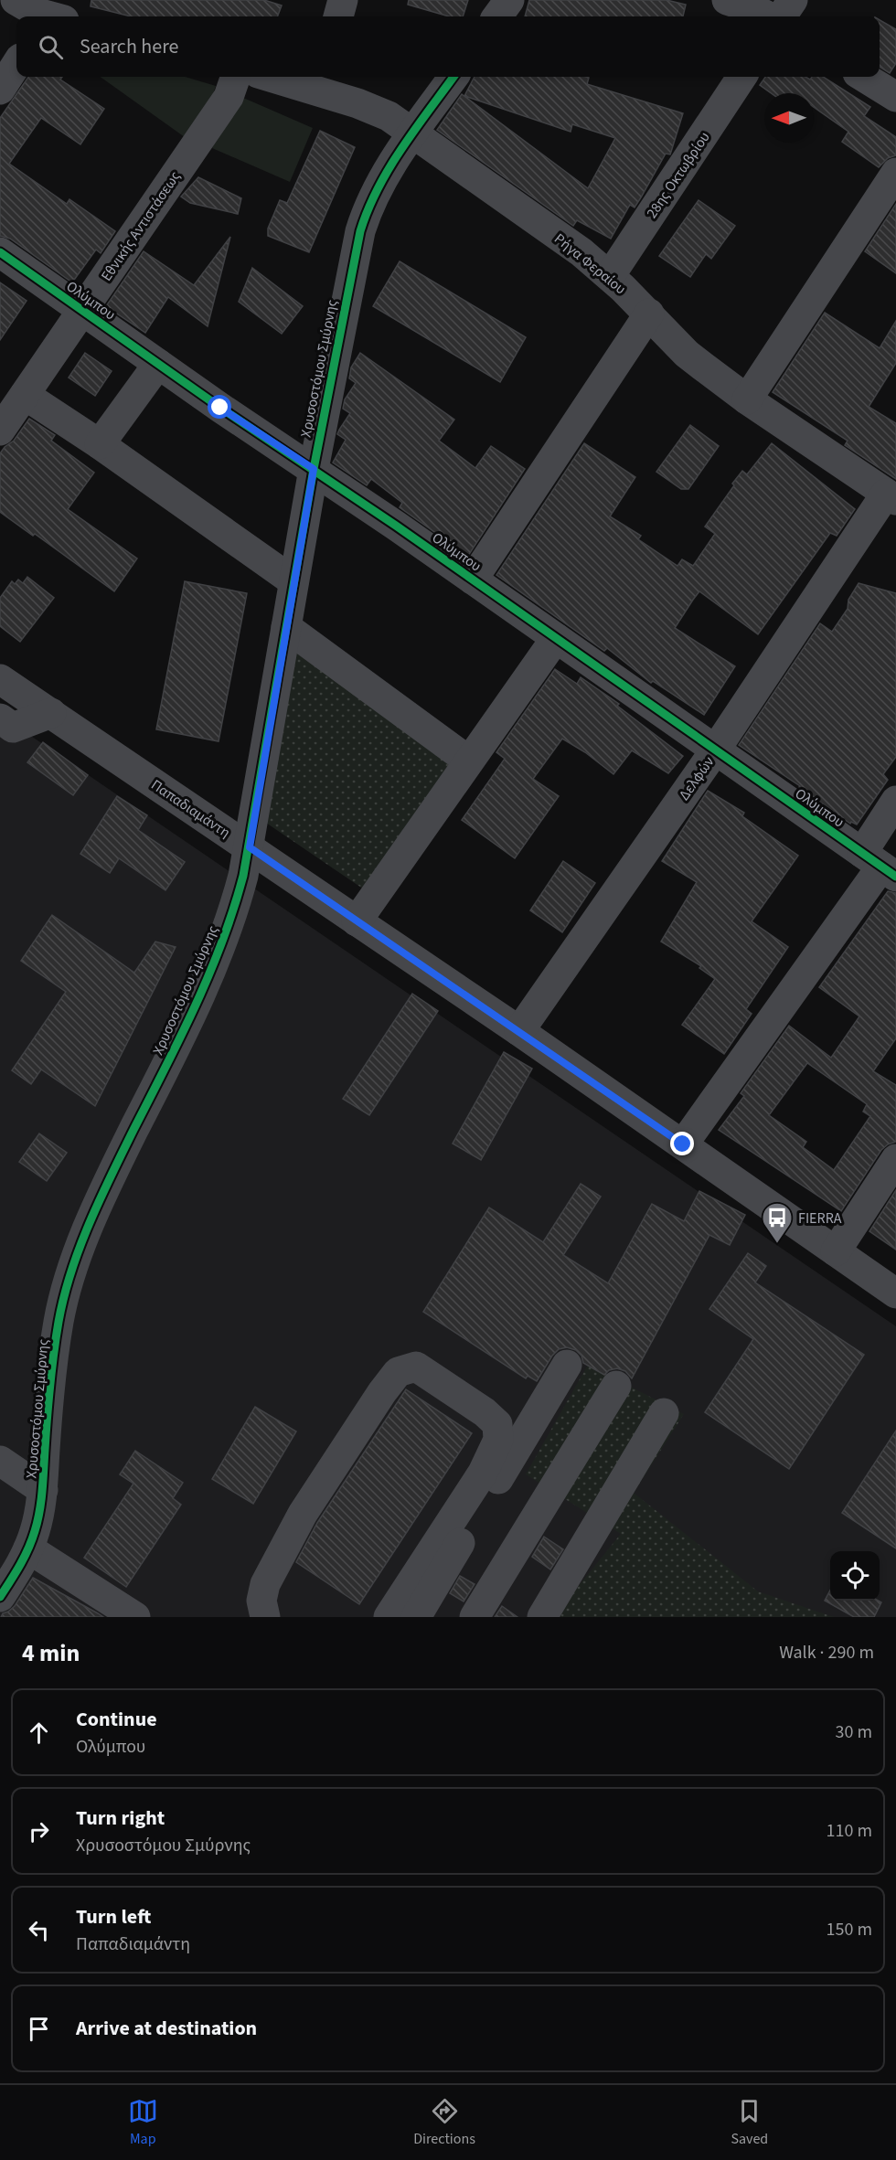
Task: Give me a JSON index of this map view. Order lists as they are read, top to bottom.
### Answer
{
  "streets": {
    "street": [
      "28ης Οκτωβρίου",
      "Εθνικής Αντιστάσεως",
      "Ρήγα Φεραίου",
      "Ολύμπου",
      "Χρυσοστόμου Σμύρνης",
      "Δελφών",
      "Παπαδιαμάντη"
    ]
  },
  "crossings": [
    ["28ης Οκτωβρίου", "Ρήγα Φεραίου"],
    ["Εθνικής Αντιστάσεως", "Ολύμπου"],
    ["Ρήγα Φεραίου", "Χρυσοστόμου Σμύρνης"],
    ["Ρήγα Φεραίου", "Δελφών"],
    ["Ολύμπου", "Χρυσοστόμου Σμύρνης"],
    ["Ολύμπου", "Δελφών"],
    ["Χρυσοστόμου Σμύρνης", "Παπαδιαμάντη"],
    ["Δελφών", "Παπαδιαμάντη"]
  ],
  "places": {
    "bus stop": ["FIERRA"]
  },
  "north": "left",
  "page": {
    "search": "Search here",
    "heading": ["4 min", "Walk · 290 m"],
    "list": [
      ["Continue", "Ολύμπου", "30 m"],
      ["Turn right", "Χρυσοστόμου Σμύρνης", "110 m"],
      ["Turn left", "Παπαδιαμάντη", "150 m"],
      "Arrive at destination"
    ],
    "nav": ["Map", "Directions", "Saved"]
  }
}
